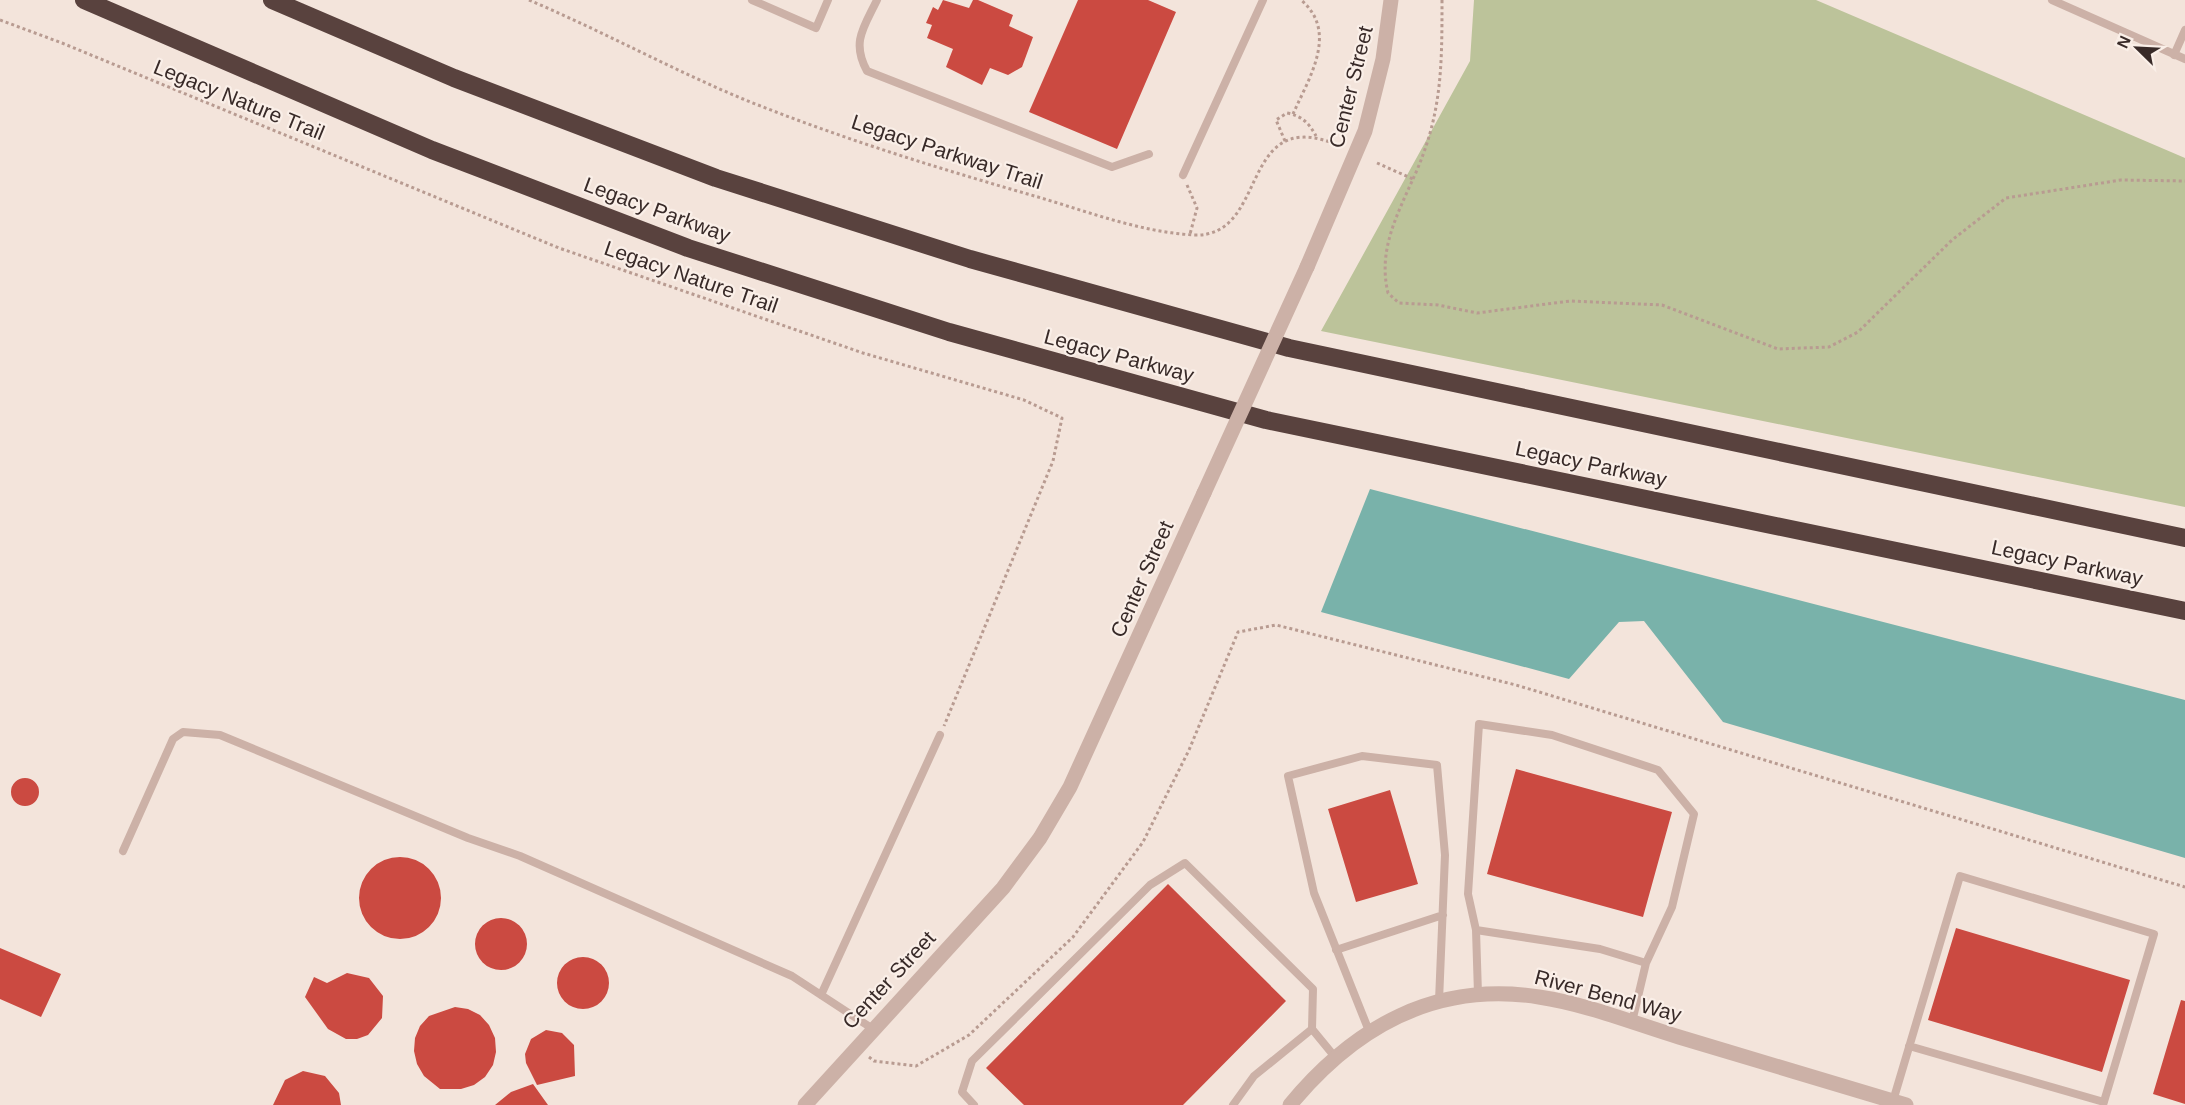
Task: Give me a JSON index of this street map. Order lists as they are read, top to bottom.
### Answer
{
  "streets": {
    "highway": ["Legacy Parkway"],
    "street": ["Center Street", "River Bend Way"],
    "path": ["Legacy Nature Trail", "Legacy Parkway Trail"]
  },
  "north": "top left"
}
